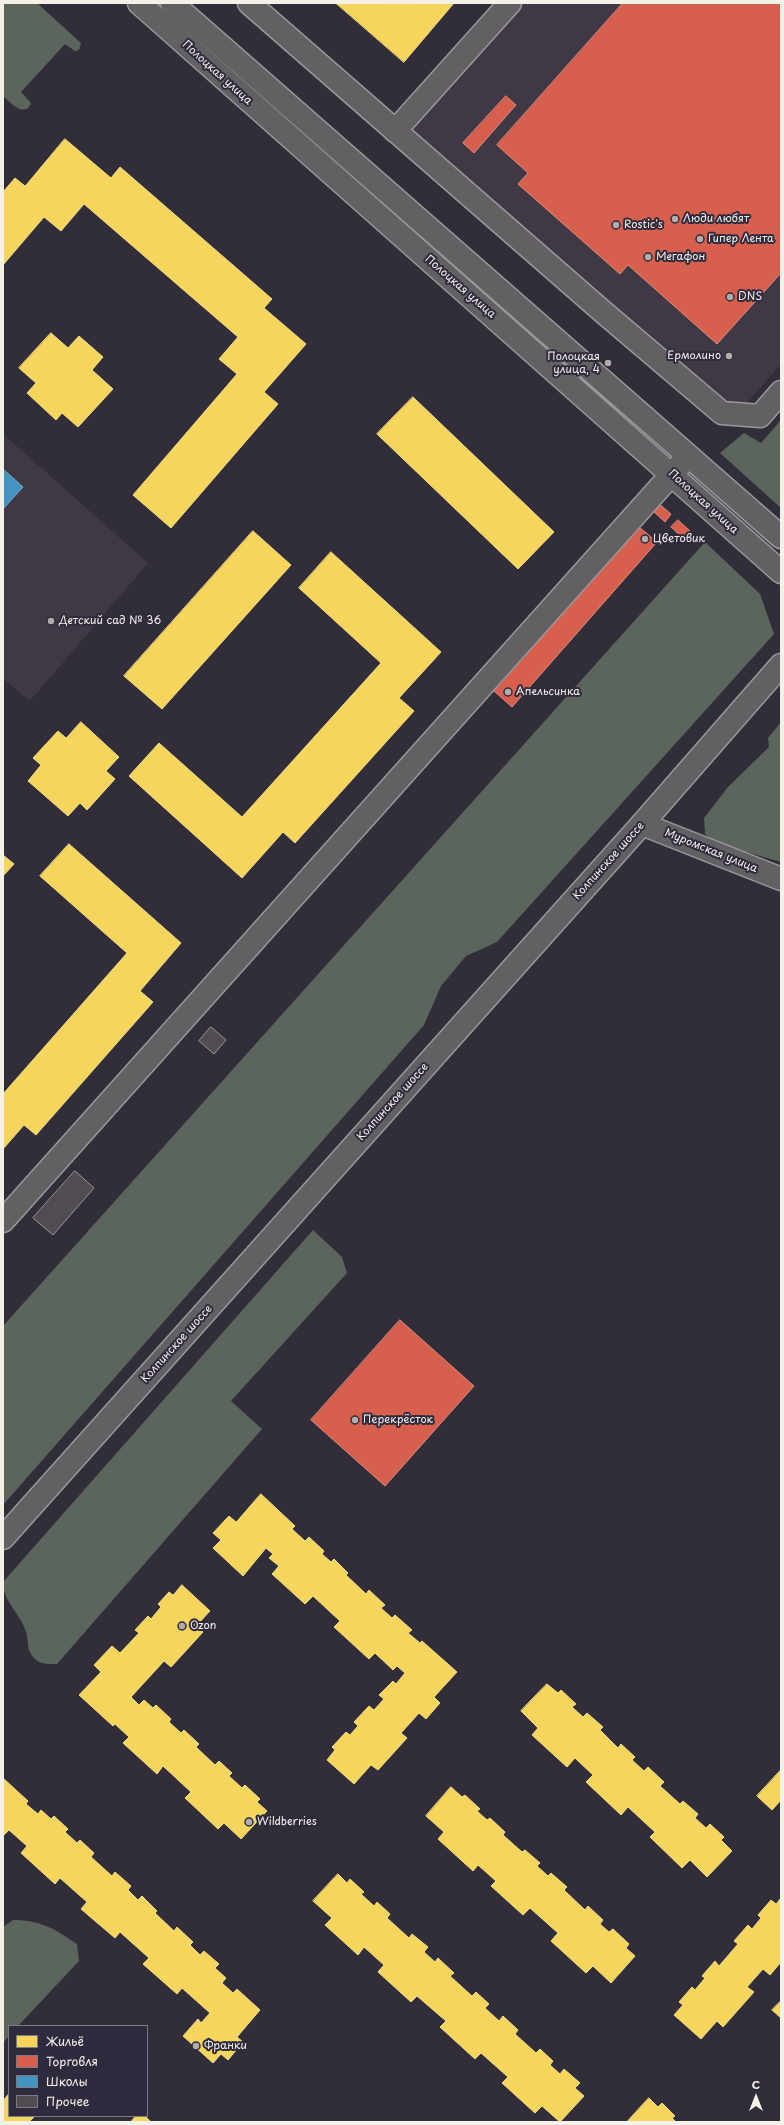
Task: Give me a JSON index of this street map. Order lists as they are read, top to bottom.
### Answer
{
  "streets": {
    "street": ["Полоцкая улица", "Муромская улица", "Колпинское шоссе"]
  },
  "crossings": [
    ["Муромская улица", "Колпинское шоссе"]
  ],
  "places": [
    "Люди любят",
    "Rostic's",
    "Гипер Лента",
    "Мегафон",
    "DNS",
    "Ермолино",
    "Полоцкая улица, 4",
    "Цветовик",
    "Детский сад № 36",
    "Апельсинка",
    "Перекрёсток",
    "Ozon",
    "Wildberries",
    "Франки"
  ],
  "legend": [
    "Жильё",
    "Торговля",
    "Школы",
    "Прочее"
  ],
  "north": "top"
}
